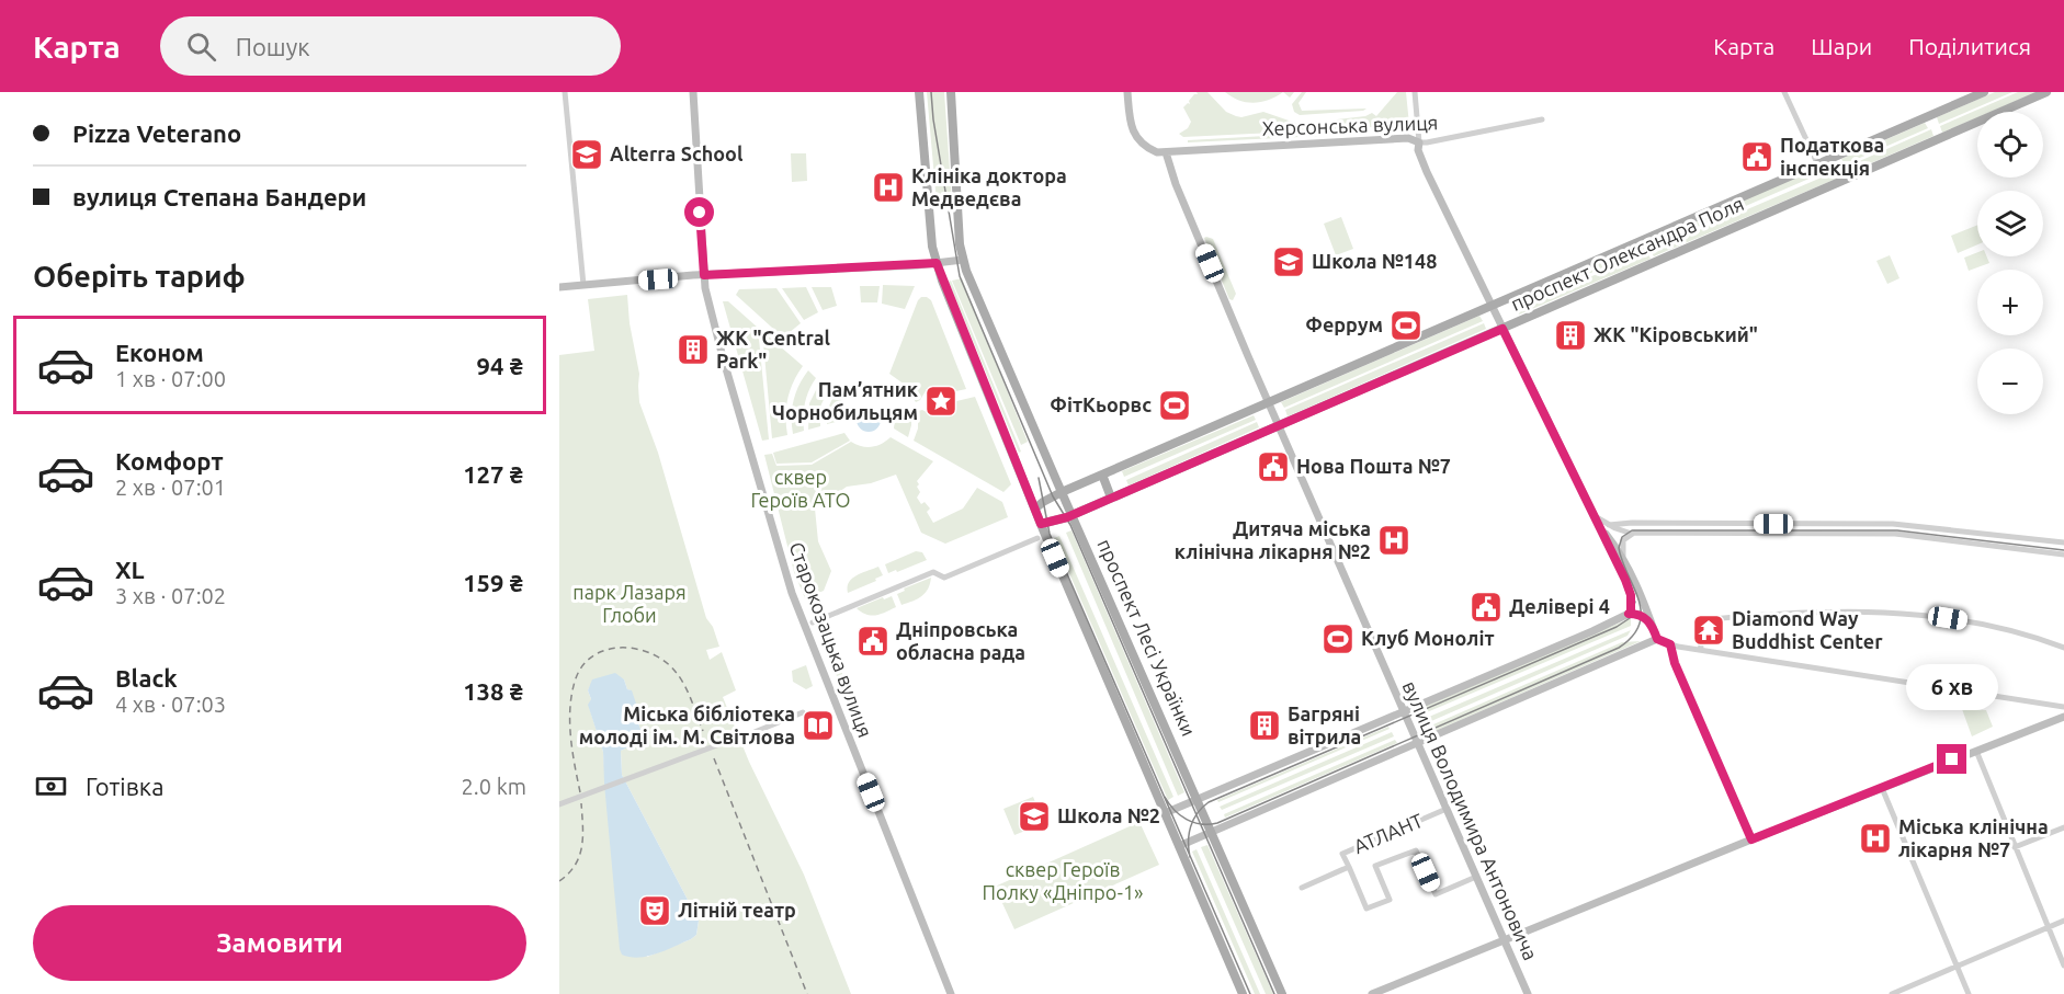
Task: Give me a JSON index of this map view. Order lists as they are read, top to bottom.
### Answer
{
  "streets": {
    "main road": ["проспект Олександра Поля", "проспект Лесі Українки"],
    "street": [
      "Херсонська вулиця",
      "Старокозацька вулиця",
      "вулиця Володимира Антоновича",
      "АТЛАНТ"
    ]
  },
  "crossings": [
    ["Херсонська вулиця", "вулиця Володимира Антоновича"],
    ["проспект Олександра Поля", "проспект Лесі Українки"],
    ["проспект Олександра Поля", "вулиця Володимира Антоновича"],
    ["вулиця Володимира Антоновича", "АТЛАНТ"]
  ],
  "parks": ["сквер Героїв АТО", "парк Лазаря Глоби", "сквер Героїв Полку «Дніпро-1»"],
  "places": {
    "school or university": ["Alterra School", "Школа №148", "Школа №2"],
    "public building": [
      "Податкова інспекція",
      "Нова Пошта №7",
      "Делівері 4",
      "Дніпровська обласна рада"
    ],
    "hospital": ["Клініка доктора Медведєва", "Дитяча міська клінічна лікарня №2", "Міська клінічна лікарня №7"],
    "sports": ["Феррум", "ФiтКьорвс", "Клуб Моноліт"],
    "building": ["ЖК \"Кіровський\"", "ЖК \"Central Park\"", "Багряні вітрила"],
    "place": ["Пам’ятник Чорнобильцям"],
    "temple": ["Diamond Way Buddhist Center"],
    "library": ["Міська бібліотека молоді ім. М. Світлова"],
    "theatre": ["Літній театр"]
  },
  "page": {
    "header": "Карта",
    "search": "Пошук",
    "nav": ["Карта", "Шари", "Поділитися"],
    "banner": ["Pizza Veterano", "вулиця Степана Бандери"],
    "map_buttons": ["+", "−"],
    "heading": "Оберіть тариф",
    "list": [
      {
        "name": "Економ",
        "note": "1 хв · 07:00",
        "value": "94 ₴"
      },
      {
        "name": "Комфорт",
        "note": "2 хв · 07:01",
        "value": "127 ₴"
      },
      {
        "name": "XL",
        "note": "3 хв · 07:02",
        "value": "159 ₴"
      },
      {
        "name": "Black",
        "note": "4 хв · 07:03",
        "value": "138 ₴"
      }
    ],
    "bubble": "6 хв",
    "pay": ["Готівка", "2.0 km"],
    "buttons": "Замовити"
  }
}
